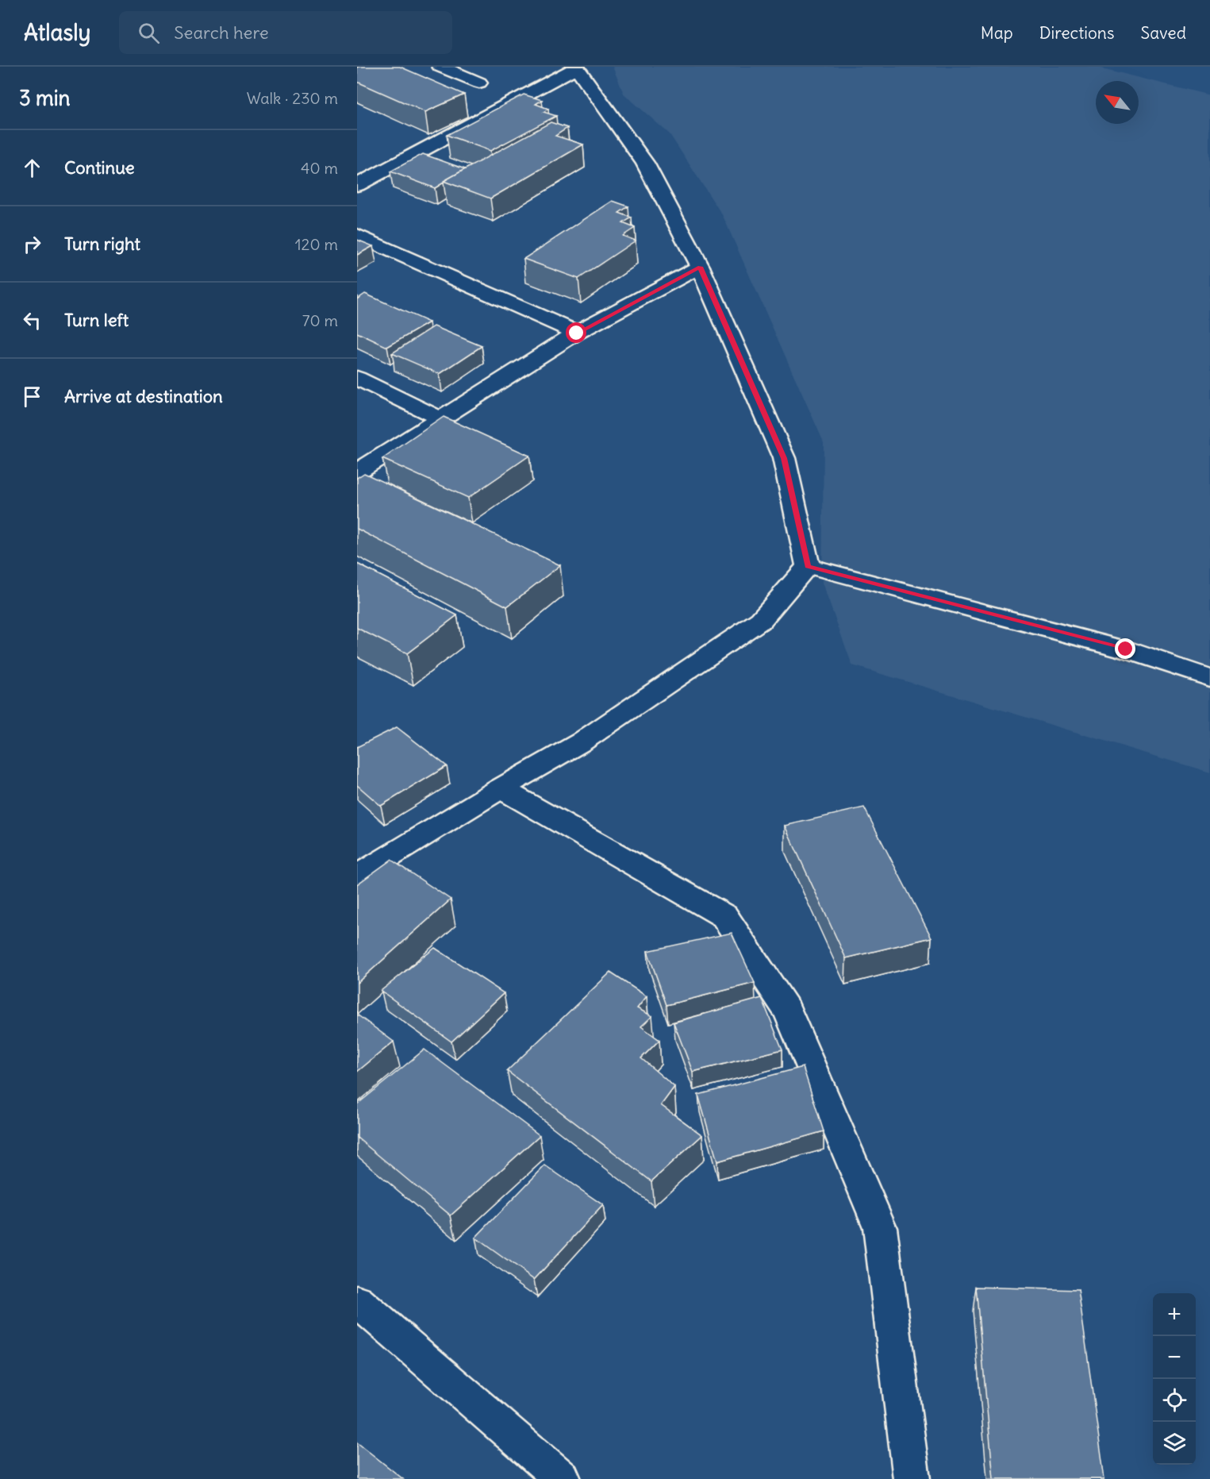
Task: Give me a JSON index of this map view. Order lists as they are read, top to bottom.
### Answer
{
  "north": "top left",
  "page": {
    "header": "Atlasly",
    "search": "Search here",
    "nav": ["Map", "Directions", "Saved"],
    "heading": ["3 min", "Walk · 230 m"],
    "list": [
      ["Continue", "40 m"],
      ["Turn right", "120 m"],
      ["Turn left", "70 m"],
      "Arrive at destination"
    ],
    "map_buttons": ["+", "−"]
  }
}
